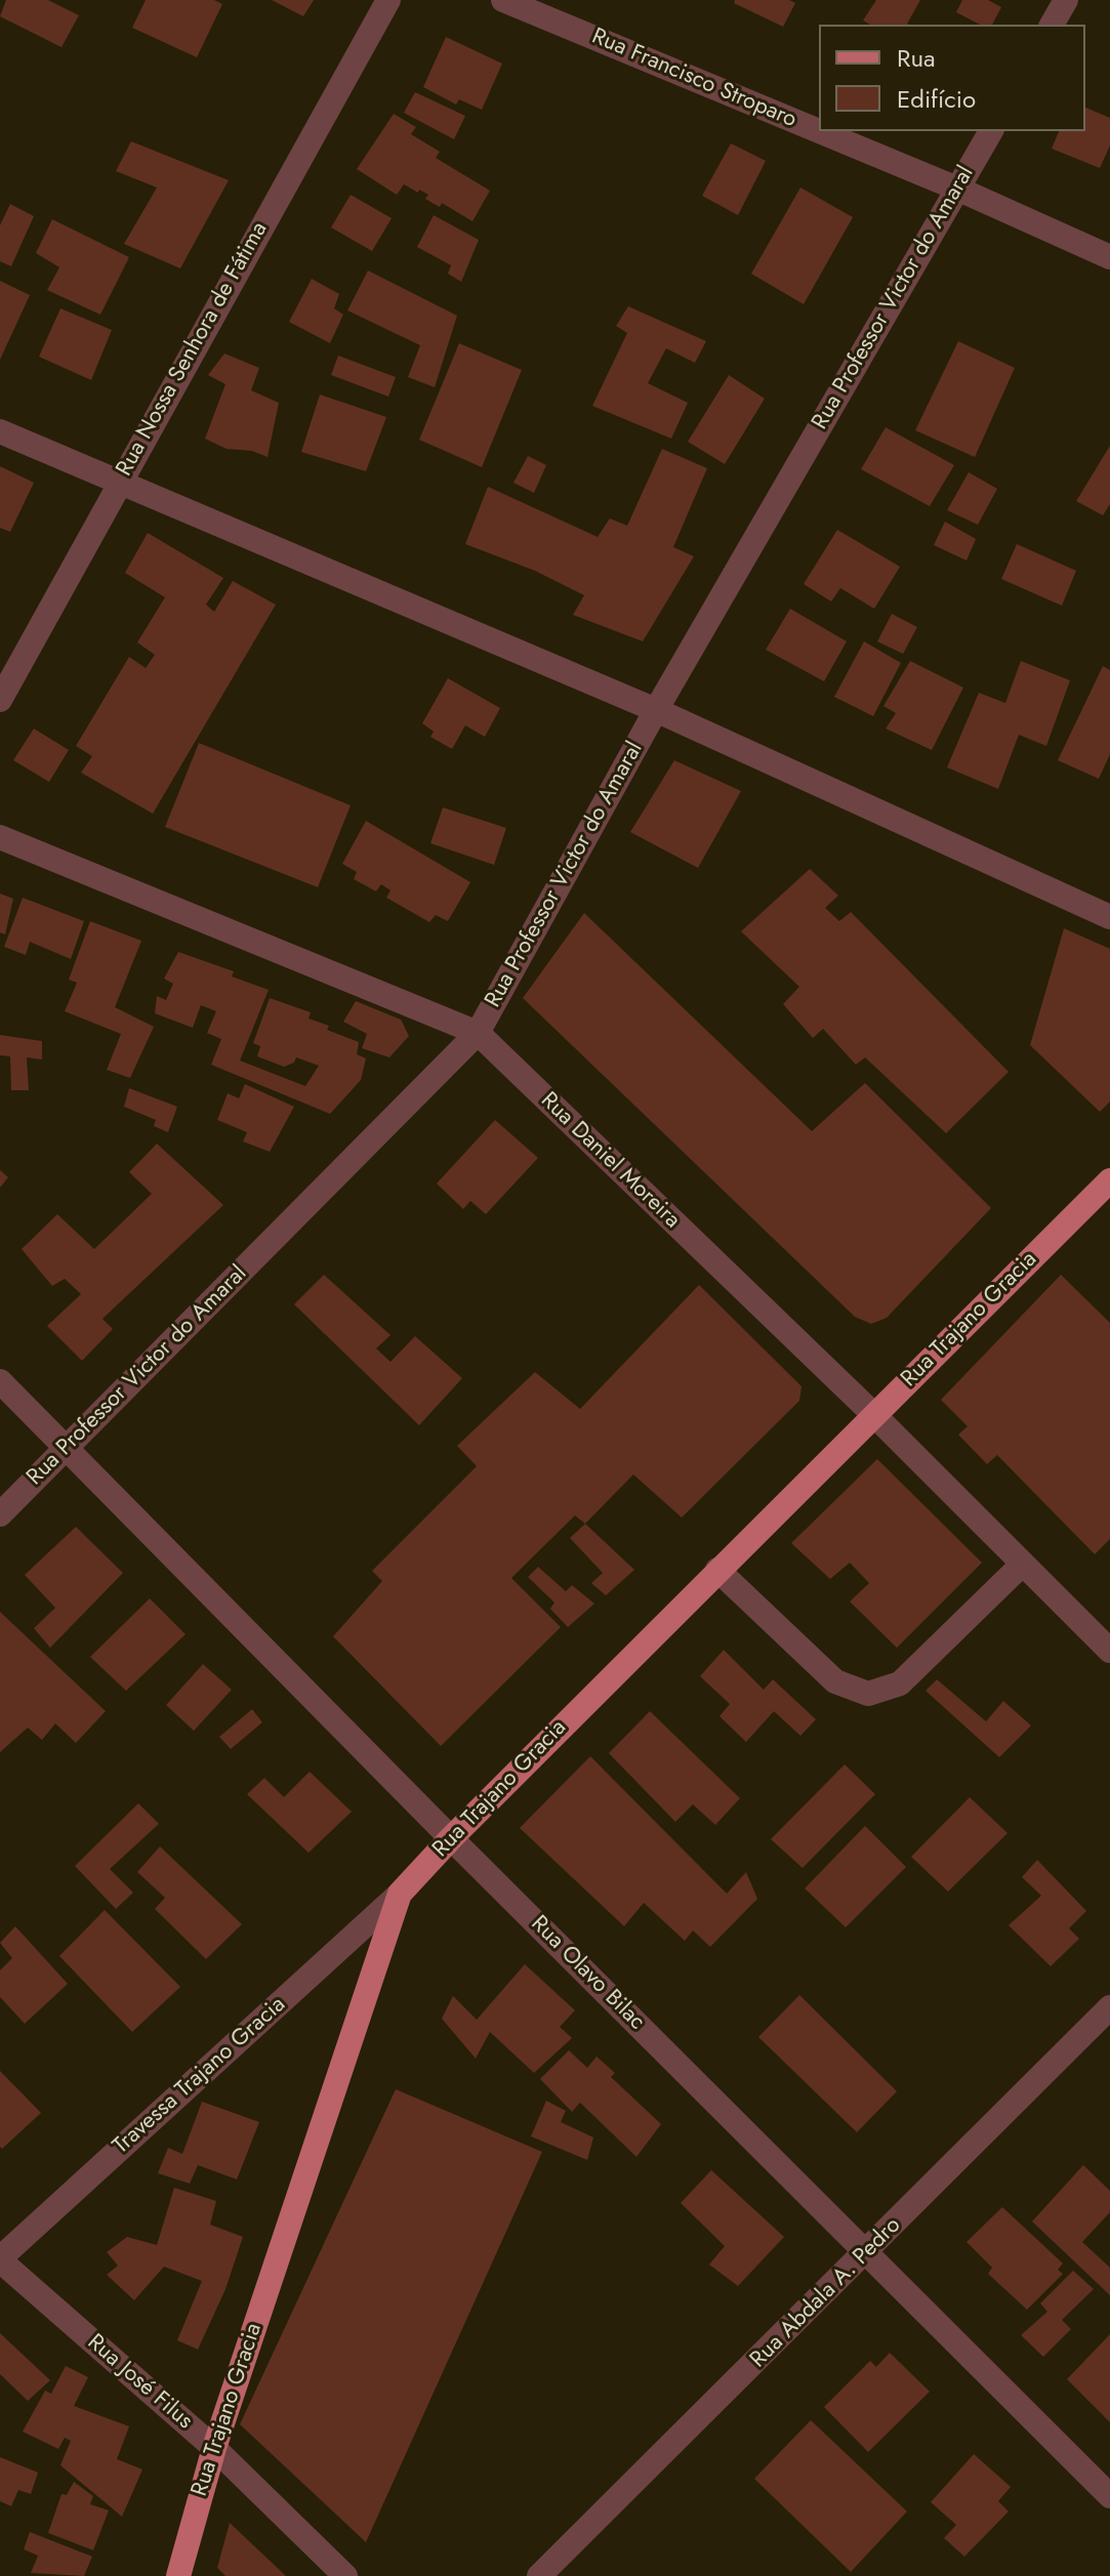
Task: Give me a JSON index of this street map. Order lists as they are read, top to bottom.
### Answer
{
  "streets": {
    "main road": ["Rua Trajano Gracia"],
    "street": [
      "Rua Francisco Stroparo",
      "Rua Professor Victor do Amaral",
      "Rua Nossa Senhora de Fátima",
      "Rua Daniel Moreira",
      "Rua Olavo Bilac",
      "Travessa Trajano Gracia",
      "Rua Abdala A. Pedro",
      "Rua José Filus"
    ]
  },
  "crossings": [
    ["Rua Francisco Stroparo", "Rua Professor Victor do Amaral"],
    ["Rua Professor Victor do Amaral", "Rua Daniel Moreira"],
    ["Rua Professor Victor do Amaral", "Rua Olavo Bilac"],
    ["Rua Daniel Moreira", "Rua Trajano Gracia"],
    ["Rua Trajano Gracia", "Rua Olavo Bilac"],
    ["Rua Trajano Gracia", "Travessa Trajano Gracia"],
    ["Rua Trajano Gracia", "Rua José Filus"],
    ["Rua Olavo Bilac", "Rua Abdala A. Pedro"],
    ["Travessa Trajano Gracia", "Rua José Filus"]
  ],
  "legend": ["Rua", "Edifício"]
}
